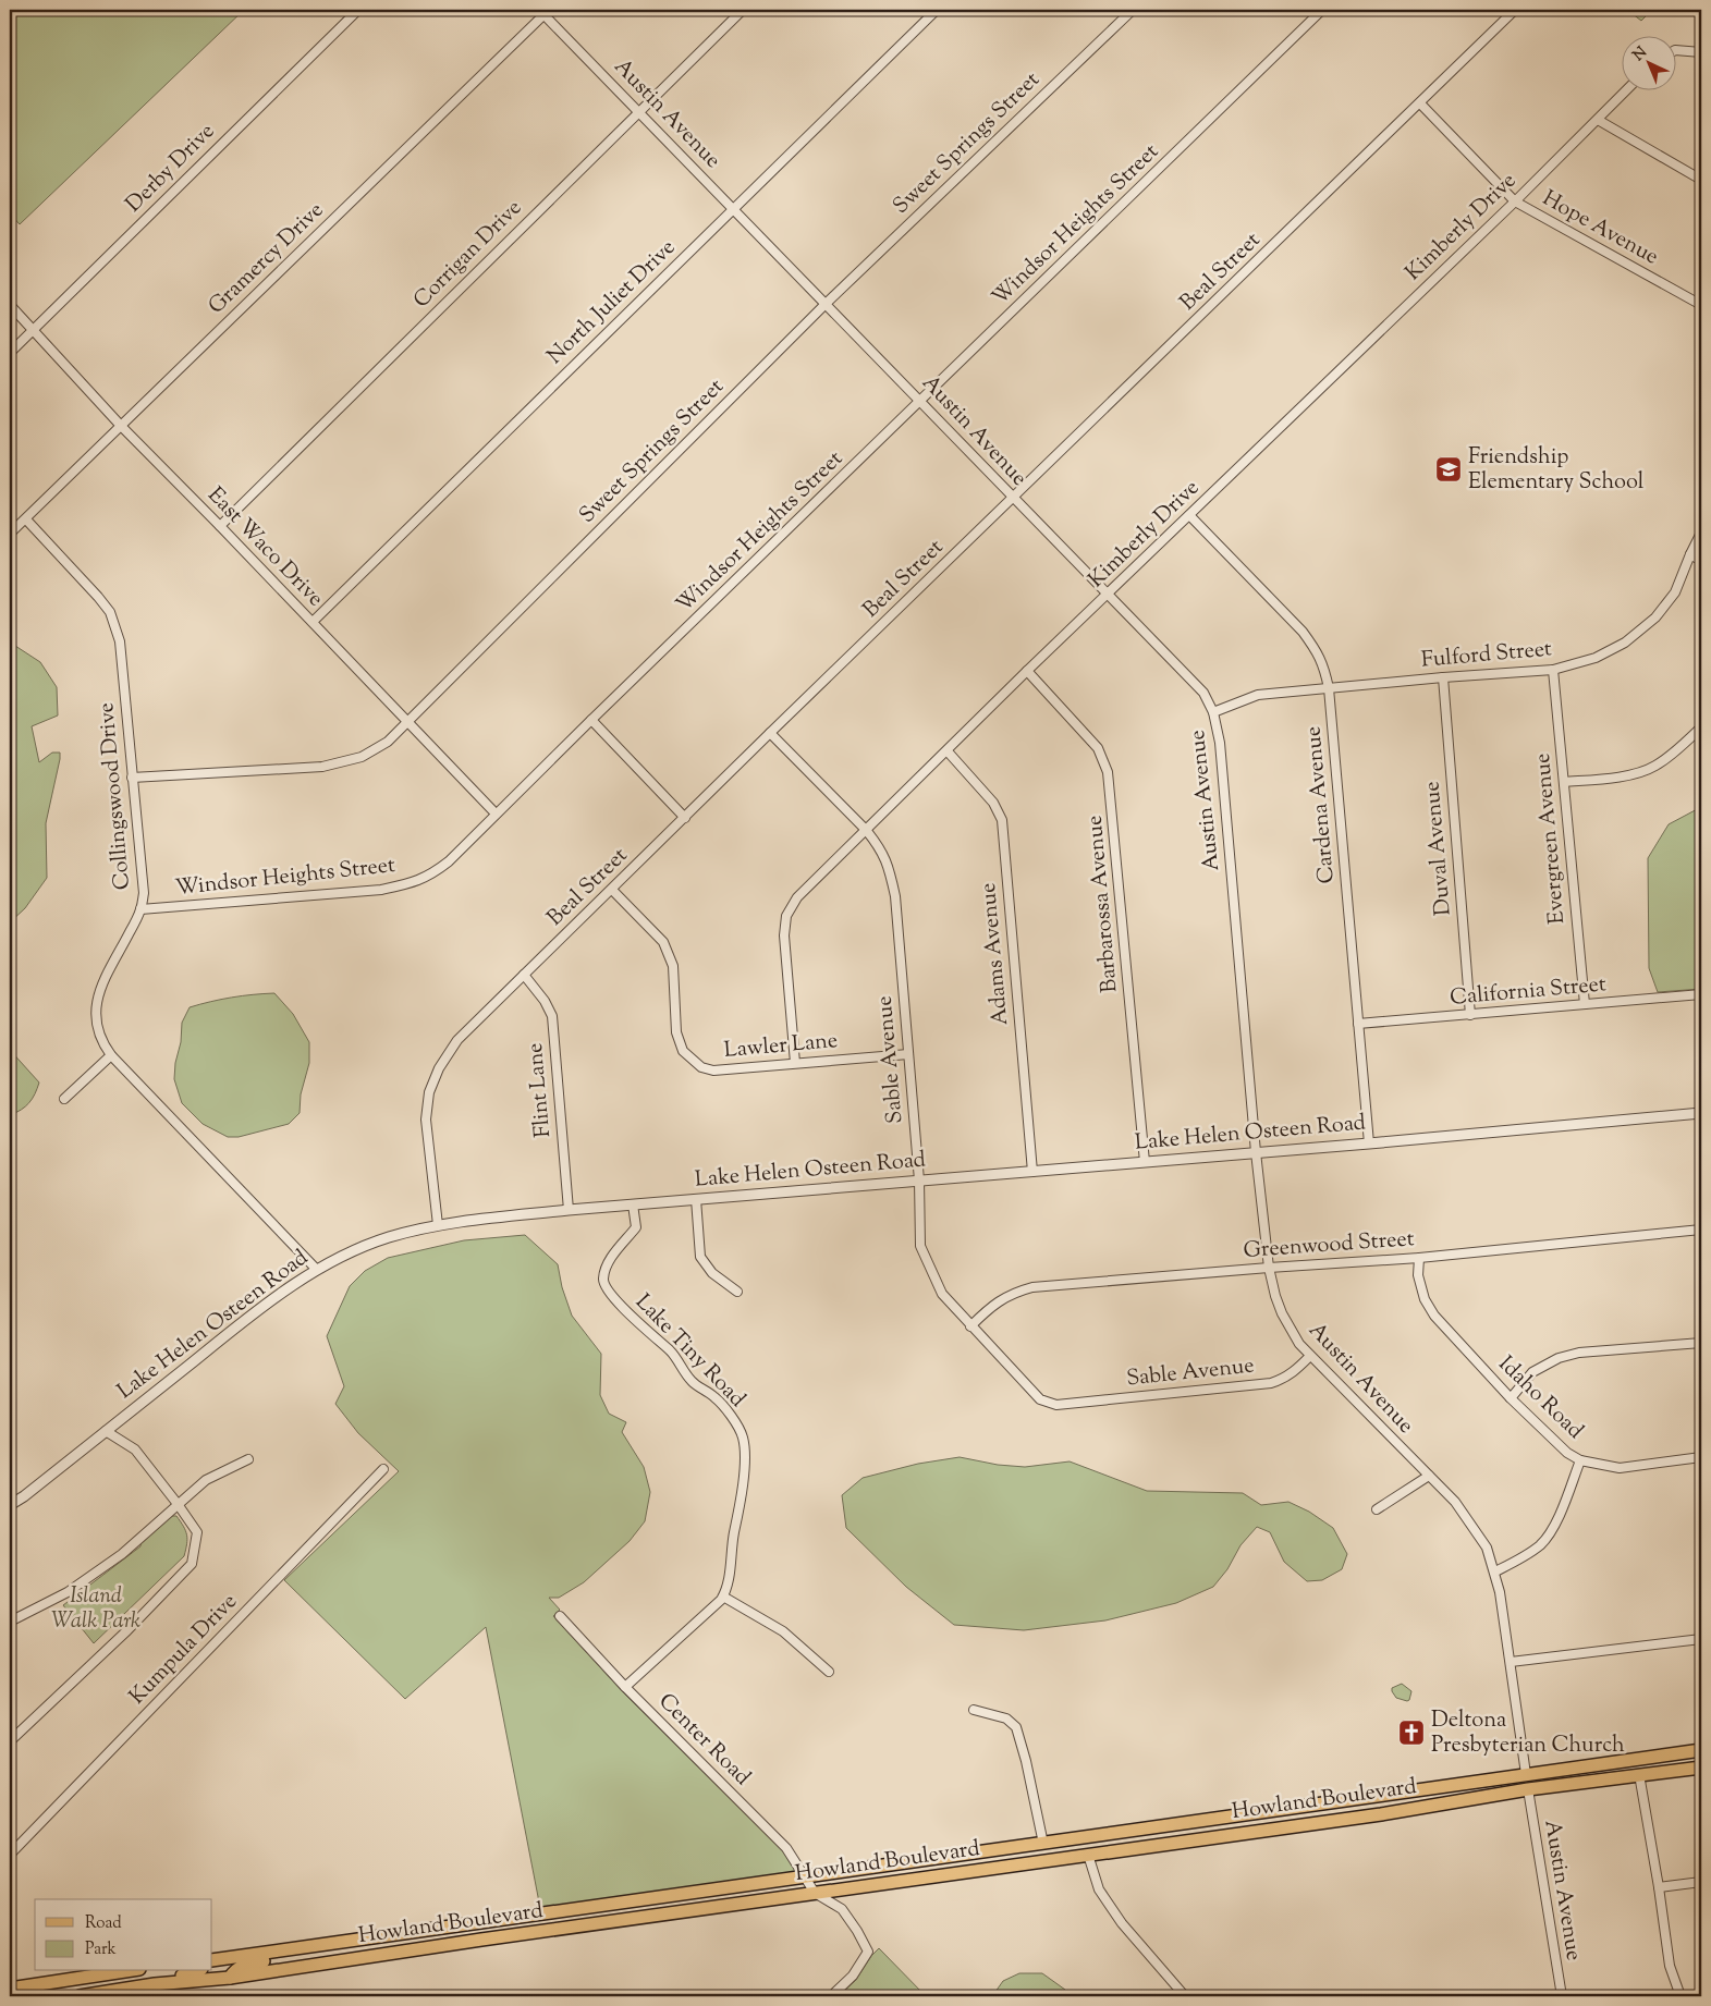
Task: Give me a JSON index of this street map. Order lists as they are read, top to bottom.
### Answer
{
  "streets": {
    "main road": ["Howland Boulevard"],
    "street": [
      "Austin Avenue",
      "Sweet Springs Street",
      "Derby Drive",
      "Windsor Heights Street",
      "Kimberly Drive",
      "Hope Avenue",
      "Corrigan Drive",
      "Gramercy Drive",
      "Beal Street",
      "North Juliet Drive",
      "East Waco Drive",
      "Fulford Street",
      "Collingswood Drive",
      "Cardena Avenue",
      "Evergreen Avenue",
      "Duval Avenue",
      "Barbarossa Avenue",
      "Adams Avenue",
      "California Street",
      "Lawler Lane",
      "Sable Avenue",
      "Flint Lane",
      "Lake Helen Osteen Road",
      "Greenwood Street",
      "Lake Tiny Road",
      "Idaho Road",
      "Kumpula Drive",
      "Center Road"
    ]
  },
  "crossings": [
    ["Austin Avenue", "Sweet Springs Street"],
    ["Austin Avenue", "Windsor Heights Street"],
    ["Austin Avenue", "Kimberly Drive"],
    ["Austin Avenue", "Corrigan Drive"],
    ["Austin Avenue", "Gramercy Drive"],
    ["Austin Avenue", "Beal Street"],
    ["Austin Avenue", "North Juliet Drive"],
    ["Austin Avenue", "Fulford Street"],
    ["Austin Avenue", "Sable Avenue"],
    ["Austin Avenue", "Lake Helen Osteen Road"],
    ["Austin Avenue", "Greenwood Street"],
    ["Austin Avenue", "Howland Boulevard"],
    ["Sweet Springs Street", "East Waco Drive"],
    ["Sweet Springs Street", "Collingswood Drive"],
    ["Derby Drive", "East Waco Drive"],
    ["Windsor Heights Street", "East Waco Drive"],
    ["Windsor Heights Street", "Collingswood Drive"],
    ["Kimberly Drive", "Hope Avenue"],
    ["Kimberly Drive", "Cardena Avenue"],
    ["Kimberly Drive", "Barbarossa Avenue"],
    ["Kimberly Drive", "Adams Avenue"],
    ["Kimberly Drive", "Lawler Lane"],
    ["Kimberly Drive", "Sable Avenue"],
    ["Hope Avenue", "Beal Street"],
    ["Corrigan Drive", "East Waco Drive"],
    ["Gramercy Drive", "East Waco Drive"],
    ["Gramercy Drive", "Collingswood Drive"],
    ["Beal Street", "Lawler Lane"],
    ["Beal Street", "Sable Avenue"],
    ["Beal Street", "Flint Lane"],
    ["Beal Street", "Lake Helen Osteen Road"],
    ["North Juliet Drive", "East Waco Drive"],
    ["Fulford Street", "Cardena Avenue"],
    ["Fulford Street", "Evergreen Avenue"],
    ["Fulford Street", "Duval Avenue"],
    ["Collingswood Drive", "Lake Helen Osteen Road"],
    ["Cardena Avenue", "California Street"],
    ["Cardena Avenue", "Lake Helen Osteen Road"],
    ["Evergreen Avenue", "California Street"],
    ["Duval Avenue", "California Street"],
    ["Barbarossa Avenue", "Lake Helen Osteen Road"],
    ["Adams Avenue", "Lake Helen Osteen Road"],
    ["Lawler Lane", "Sable Avenue"],
    ["Sable Avenue", "Lake Helen Osteen Road"],
    ["Sable Avenue", "Greenwood Street"],
    ["Flint Lane", "Lake Helen Osteen Road"],
    ["Lake Helen Osteen Road", "Lake Tiny Road"],
    ["Greenwood Street", "Idaho Road"],
    ["Center Road", "Howland Boulevard"]
  ],
  "parks": ["Island Walk Park"],
  "places": {
    "school or university": ["Friendship Elementary School"],
    "church": ["Deltona Presbyterian Church"]
  },
  "legend": ["Road", "Park"],
  "north": "top left"
}
